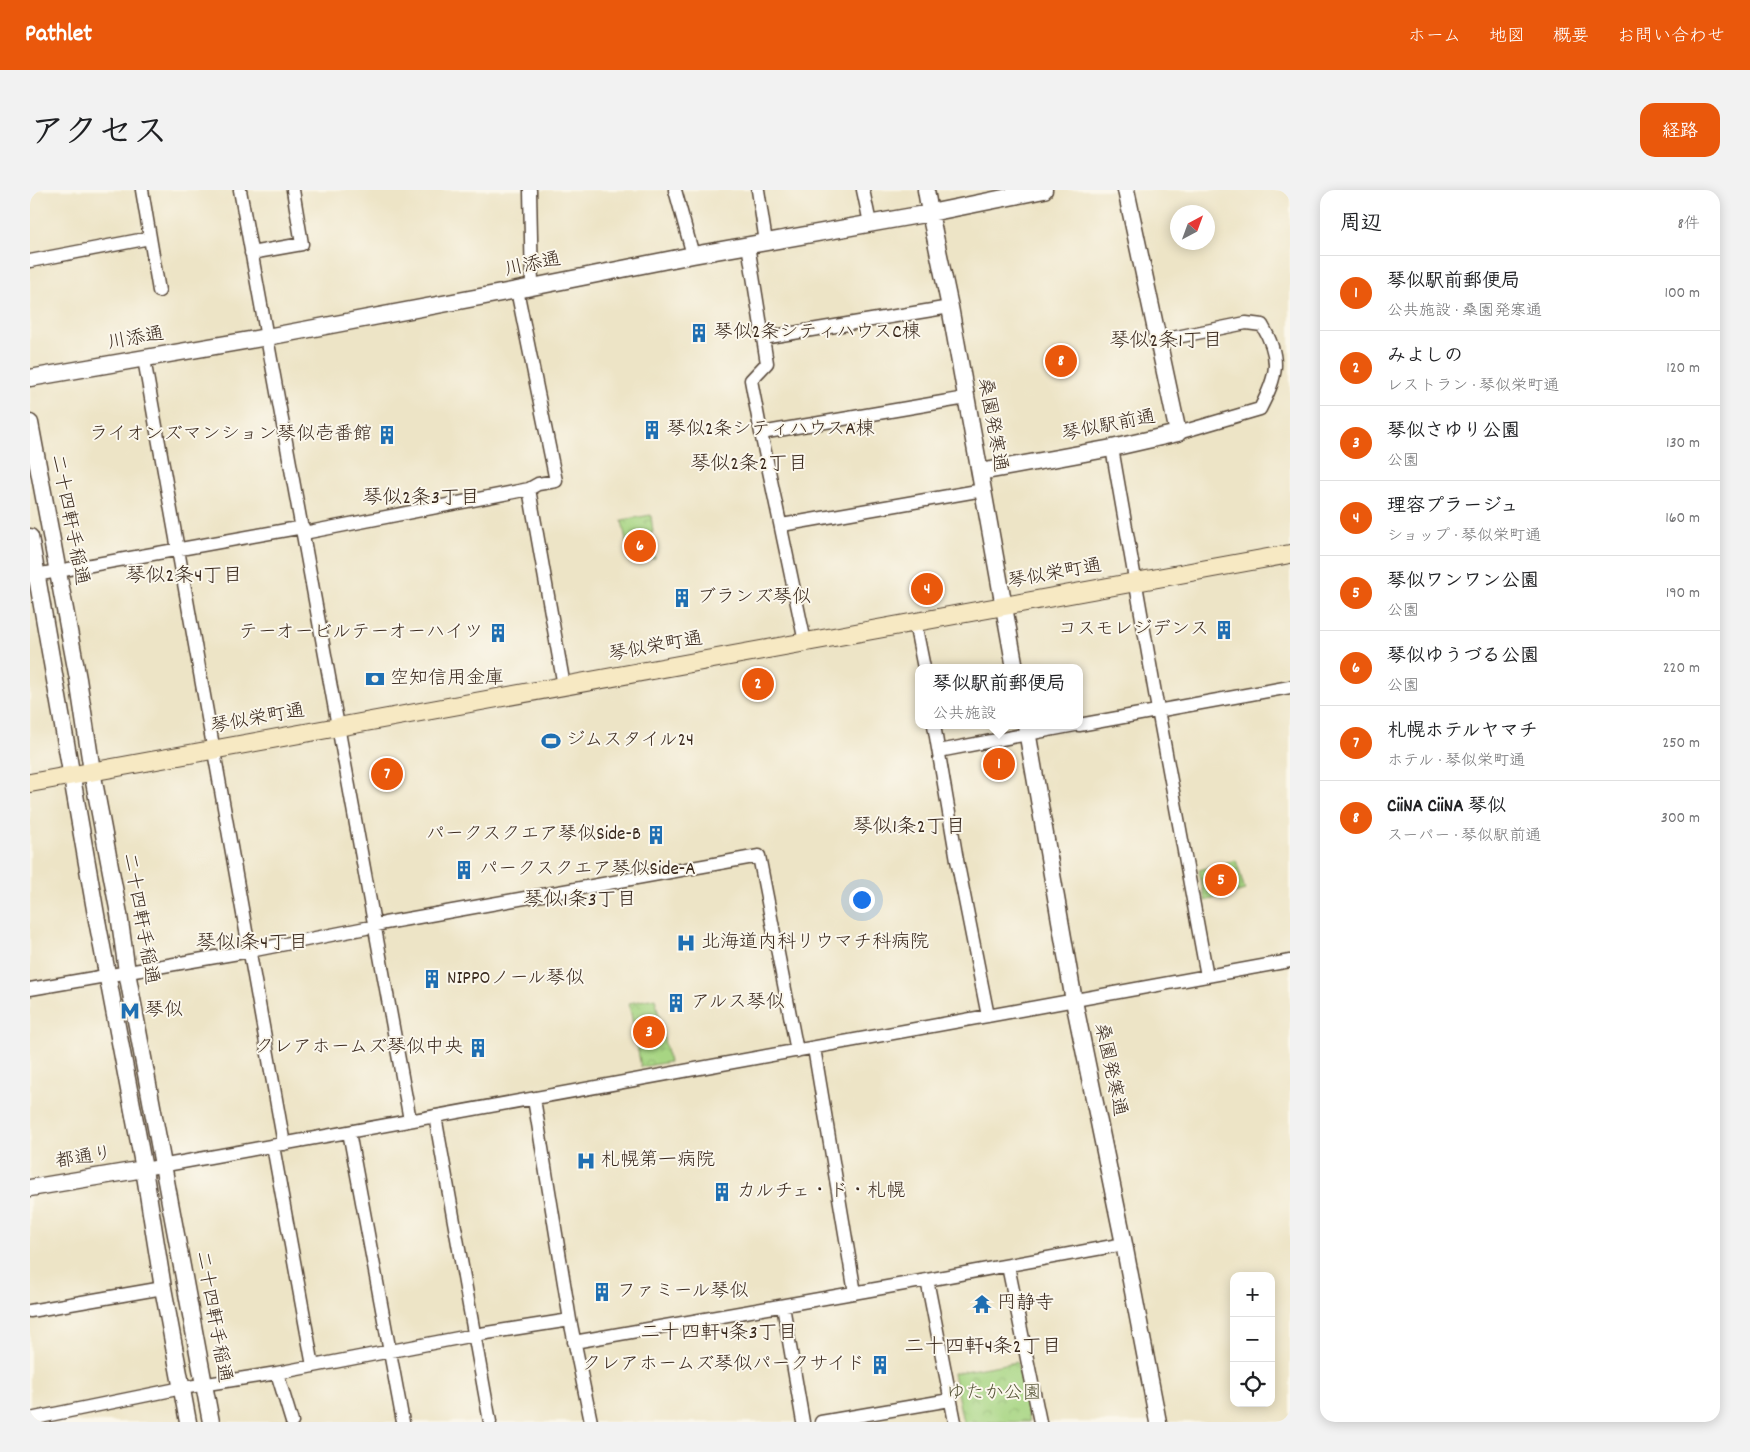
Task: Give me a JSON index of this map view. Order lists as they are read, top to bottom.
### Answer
{
  "streets": {
    "main road": ["琴似栄町通"],
    "street": [
      "川添通",
      "桑園発寒通",
      "琴似駅前通",
      "二十四軒手稲通",
      "都通り"
    ]
  },
  "crossings": [
    ["川添通", "桑園発寒通"],
    ["桑園発寒通", "琴似駅前通"],
    ["桑園発寒通", "琴似栄町通"],
    ["二十四軒手稲通", "琴似栄町通"]
  ],
  "districts": [
    "琴似2条1丁目",
    "琴似2条2丁目",
    "琴似2条3丁目",
    "琴似2条4丁目",
    "琴似1条2丁目",
    "琴似1条3丁目",
    "琴似1条4丁目",
    "二十四軒4条3丁目",
    "二十四軒4条2丁目"
  ],
  "parks": ["ゆたか公園"],
  "places": {
    "building": [
      "琴似2条シティハウスC棟",
      "琴似2条シティハウスA棟",
      "ライオンズマンション琴似壱番館",
      "ブランズ琴似",
      "コスモレジデンス",
      "テーオービルテーオーハイツ",
      "パークスクエア琴似Side-B",
      "パークスクエア琴似Side-A",
      "NIPPOノール琴似",
      "アルス琴似",
      "クレアホームズ琴似中央",
      "カルチェ・ド・札幌",
      "ファミール琴似",
      "クレアホームズ琴似パークサイド"
    ],
    "bank": ["空知信用金庫"],
    "sports": ["ジムスタイル24"],
    "hospital": ["北海道内科リウマチ科病院", "札幌第一病院"],
    "metro station": ["琴似"],
    "temple": ["円静寺"]
  },
  "north": "top right",
  "page": {
    "header": "Pathlet",
    "nav": [
      "ホーム",
      "地図",
      "概要",
      "お問い合わせ"
    ],
    "title": "アクセス",
    "buttons": "経路",
    "heading": ["周辺", "8件"],
    "list": [
      {
        "mark": "1",
        "name": "琴似駅前郵便局",
        "note": "公共施設 · 桑園発寒通",
        "value": "100 m"
      },
      {
        "mark": "2",
        "name": "みよしの",
        "note": "レストラン · 琴似栄町通",
        "value": "120 m"
      },
      {
        "mark": "3",
        "name": "琴似さゆり公園",
        "note": "公園",
        "value": "130 m"
      },
      {
        "mark": "4",
        "name": "理容プラージュ",
        "note": "ショップ · 琴似栄町通",
        "value": "160 m"
      },
      {
        "mark": "5",
        "name": "琴似ワンワン公園",
        "note": "公園",
        "value": "190 m"
      },
      {
        "mark": "6",
        "name": "琴似ゆうづる公園",
        "note": "公園",
        "value": "220 m"
      },
      {
        "mark": "7",
        "name": "札幌ホテルヤマチ",
        "note": "ホテル · 琴似栄町通",
        "value": "250 m"
      },
      {
        "mark": "8",
        "name": "CiiNA CiiNA 琴似",
        "note": "スーパー · 琴似駅前通",
        "value": "300 m"
      }
    ],
    "pins": [
      "8",
      "6",
      "4",
      "2",
      "1",
      "7",
      "5",
      "3"
    ],
    "popup": ["琴似駅前郵便局", "公共施設"],
    "map_buttons": ["+", "−"]
  }
}
